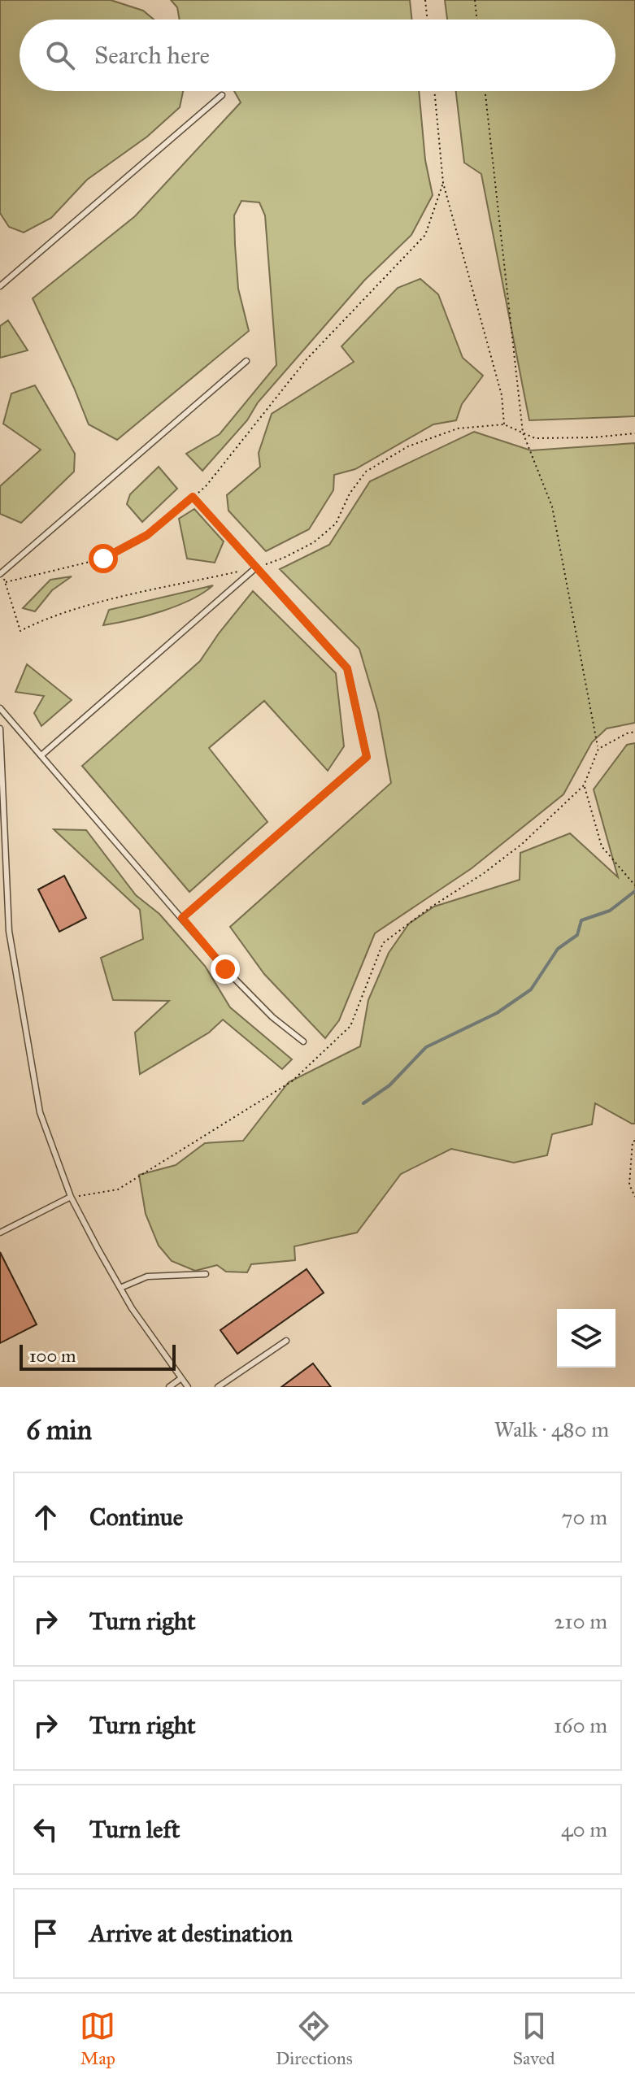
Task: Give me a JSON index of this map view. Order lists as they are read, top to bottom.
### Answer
{
  "scale_bar": "100 m",
  "page": {
    "search": "Search here",
    "scale": "100 m",
    "heading": ["6 min", "Walk · 480 m"],
    "list": [
      ["Continue", "70 m"],
      ["Turn right", "210 m"],
      ["Turn right", "160 m"],
      ["Turn left", "40 m"],
      "Arrive at destination"
    ],
    "nav": ["Map", "Directions", "Saved"]
  }
}
